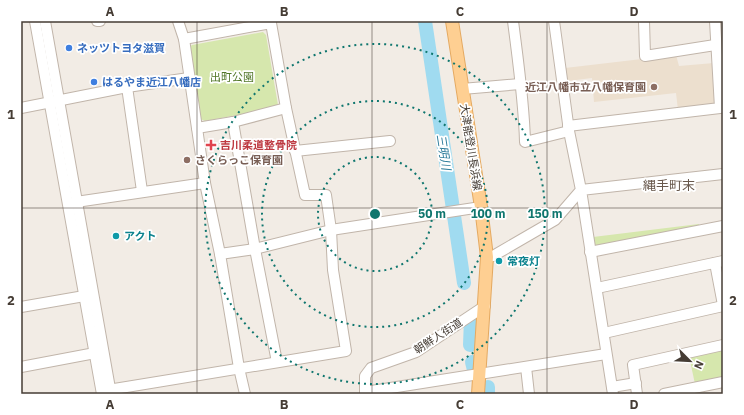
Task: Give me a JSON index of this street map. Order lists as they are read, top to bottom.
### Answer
{
  "streets": {
    "main road": ["大津能登川長浜線"],
    "street": ["朝鮮人街道"]
  },
  "crossings": [
    ["大津能登川長浜線", "朝鮮人街道"]
  ],
  "districts": ["縄手町末"],
  "water": ["三明川"],
  "parks": ["出町公園"],
  "places": {
    "other": [
      "ネッツトヨタ滋賀",
      "はるやま近江八幡店",
      "近江八幡市立八幡保育園",
      "さくらっこ保育園",
      "アクト",
      "常夜灯"
    ],
    "health": ["吉川柔道整骨院"]
  },
  "north": "bottom right",
  "grid": {
    "columns": [
      "A",
      "B",
      "C",
      "D"
    ],
    "rows": ["1", "2"]
  },
  "rings": ["50 m", "100 m", "150 m"]
}
